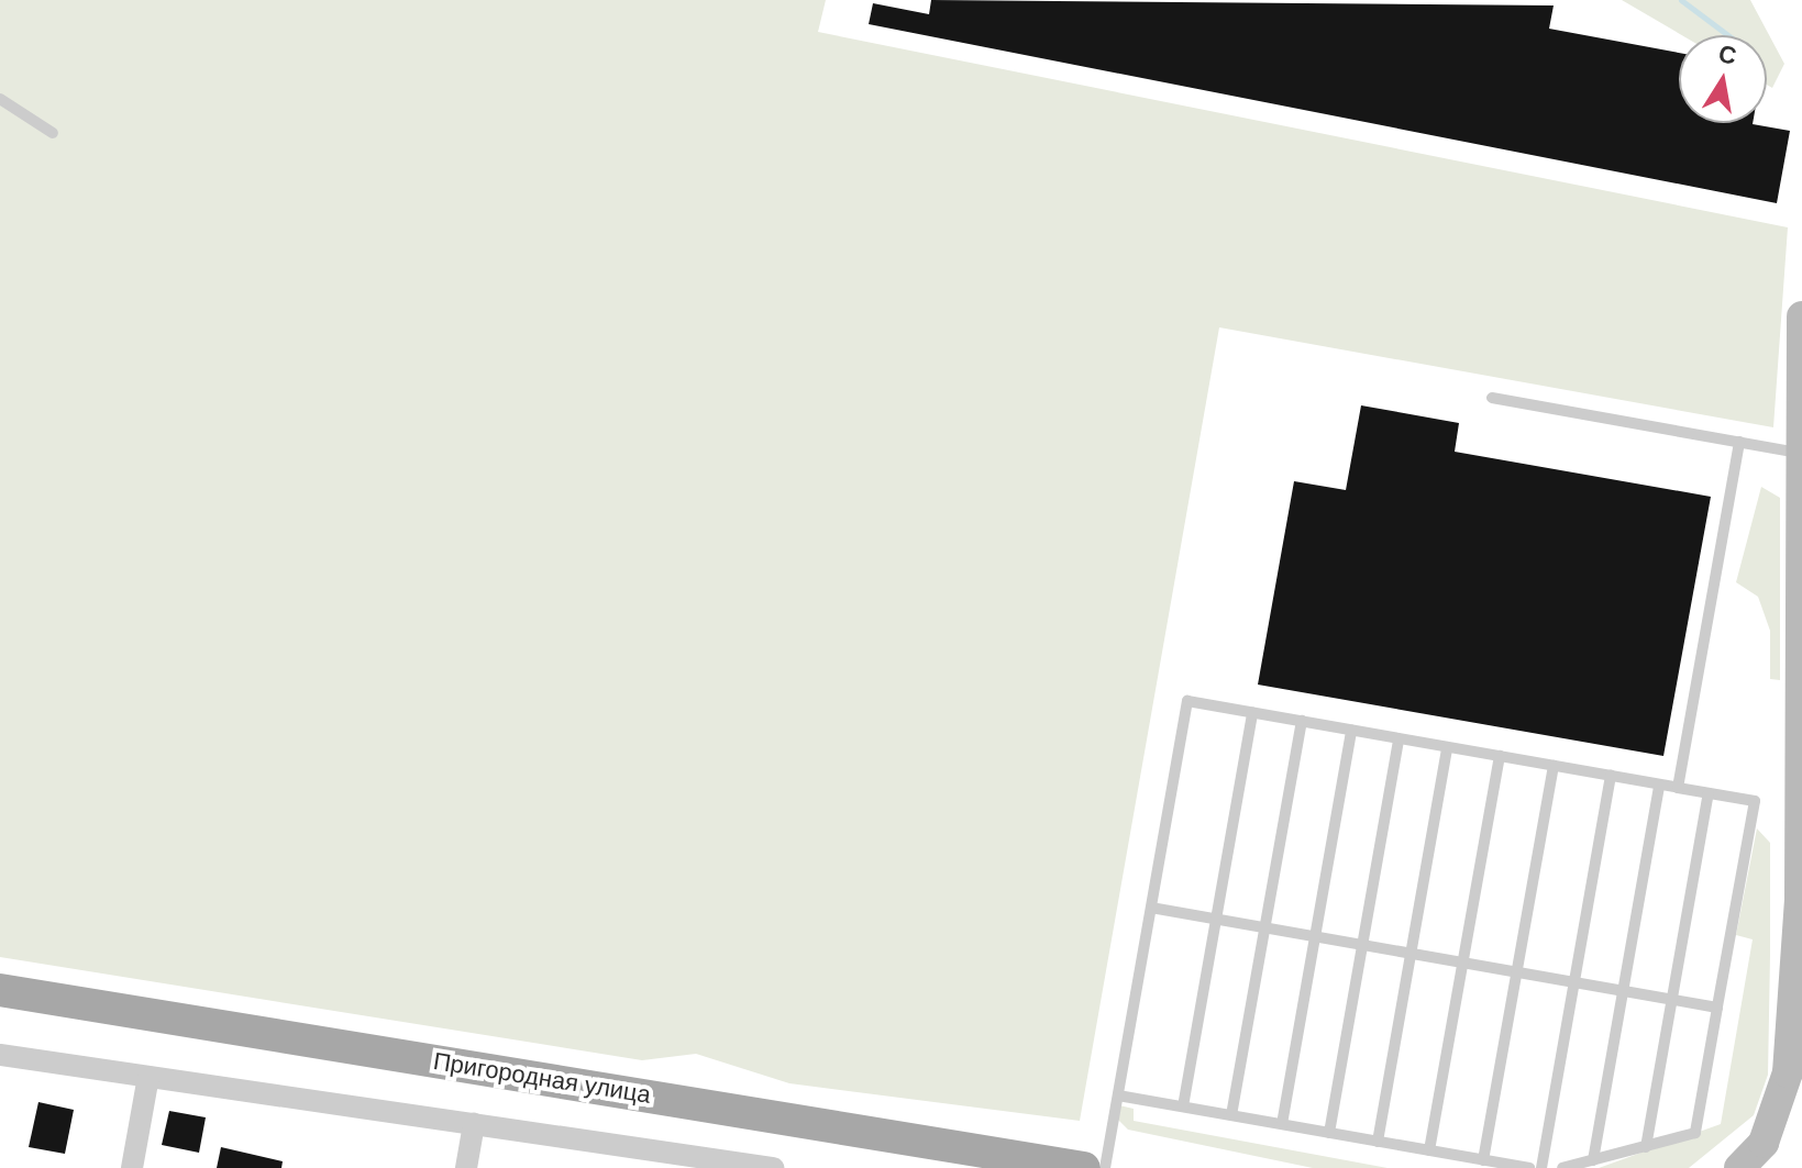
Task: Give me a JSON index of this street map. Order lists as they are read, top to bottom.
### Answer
{
  "streets": {
    "main road": ["Пригородная улица"]
  },
  "north": "top"
}
